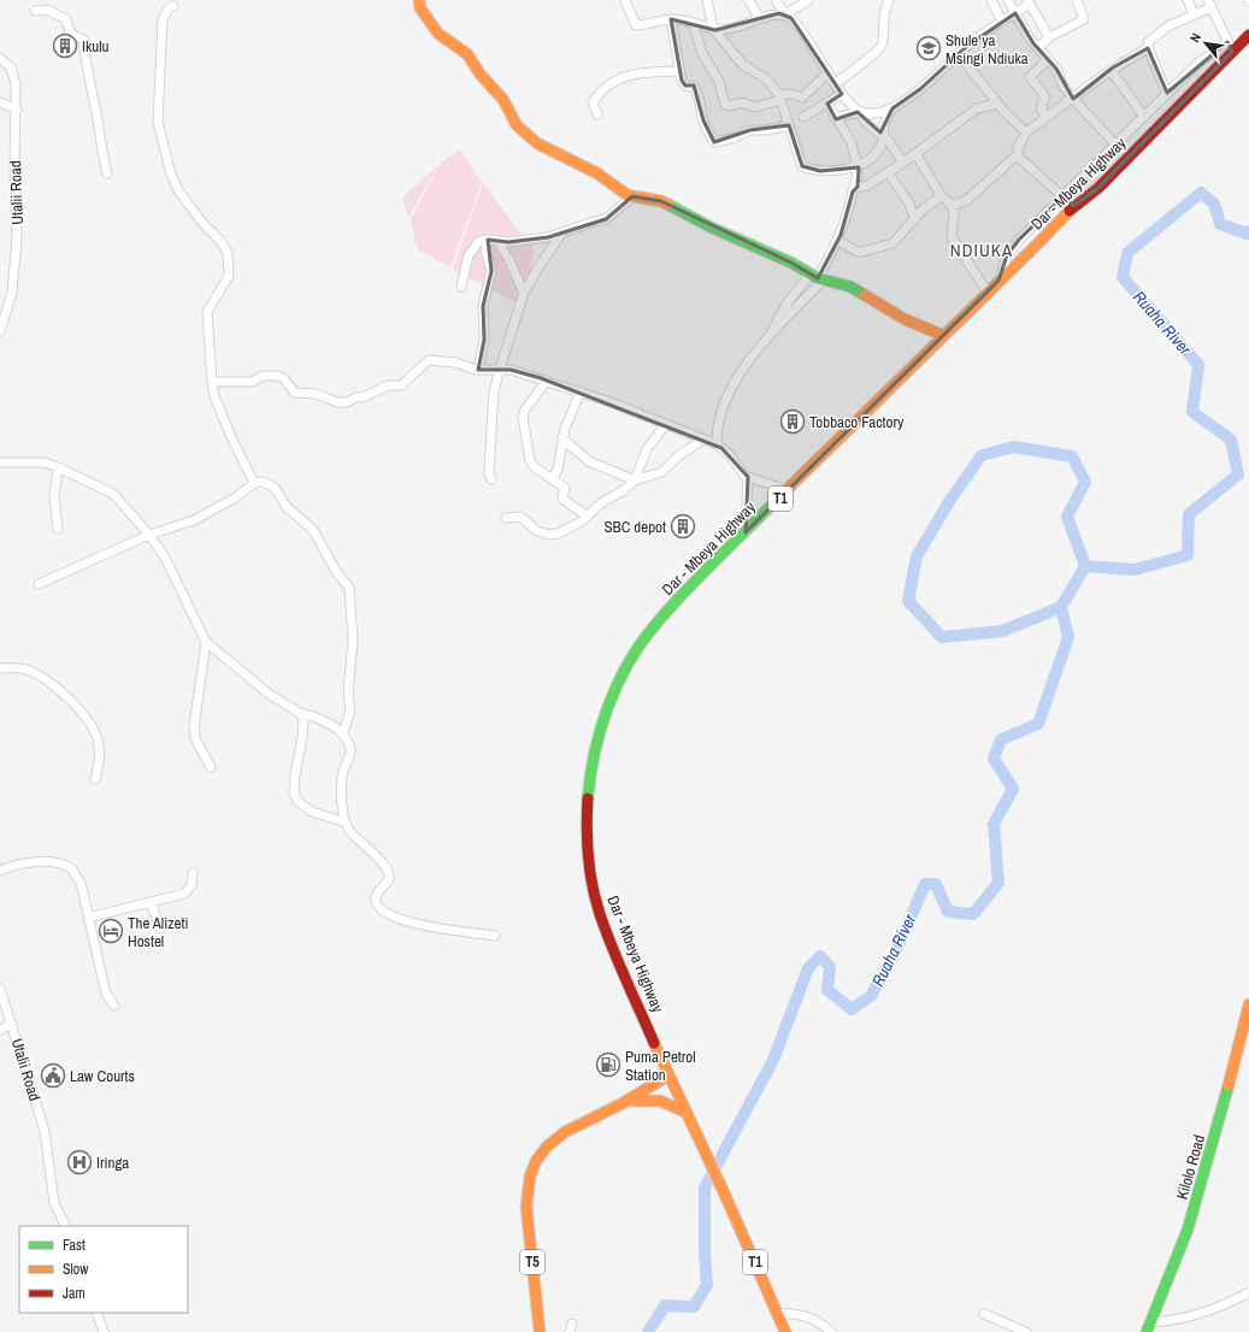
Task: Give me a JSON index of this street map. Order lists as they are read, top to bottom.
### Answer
{
  "streets": {
    "main road": [
      "Dar - Mbeya Highway",
      "T1",
      "Kilolo Road",
      "T5"
    ],
    "street": ["Utalii Road"]
  },
  "crossings": [
    ["Dar - Mbeya Highway", "T1"],
    ["Dar - Mbeya Highway", "T5"],
    ["T1", "T5"]
  ],
  "districts": ["NDIUKA"],
  "water": ["Ruaha River"],
  "places": {
    "building": ["Ikulu", "Tobbaco Factory", "SBC depot"],
    "school or university": ["Shule ya Msingi Ndiuka"],
    "hotel": ["The Alizeti Hostel"],
    "fuel station": ["Puma Petrol Station"],
    "public building": ["Law Courts"],
    "hospital": ["Iringa"]
  },
  "legend": ["Fast", "Slow", "Jam"],
  "north": "top left"
}
